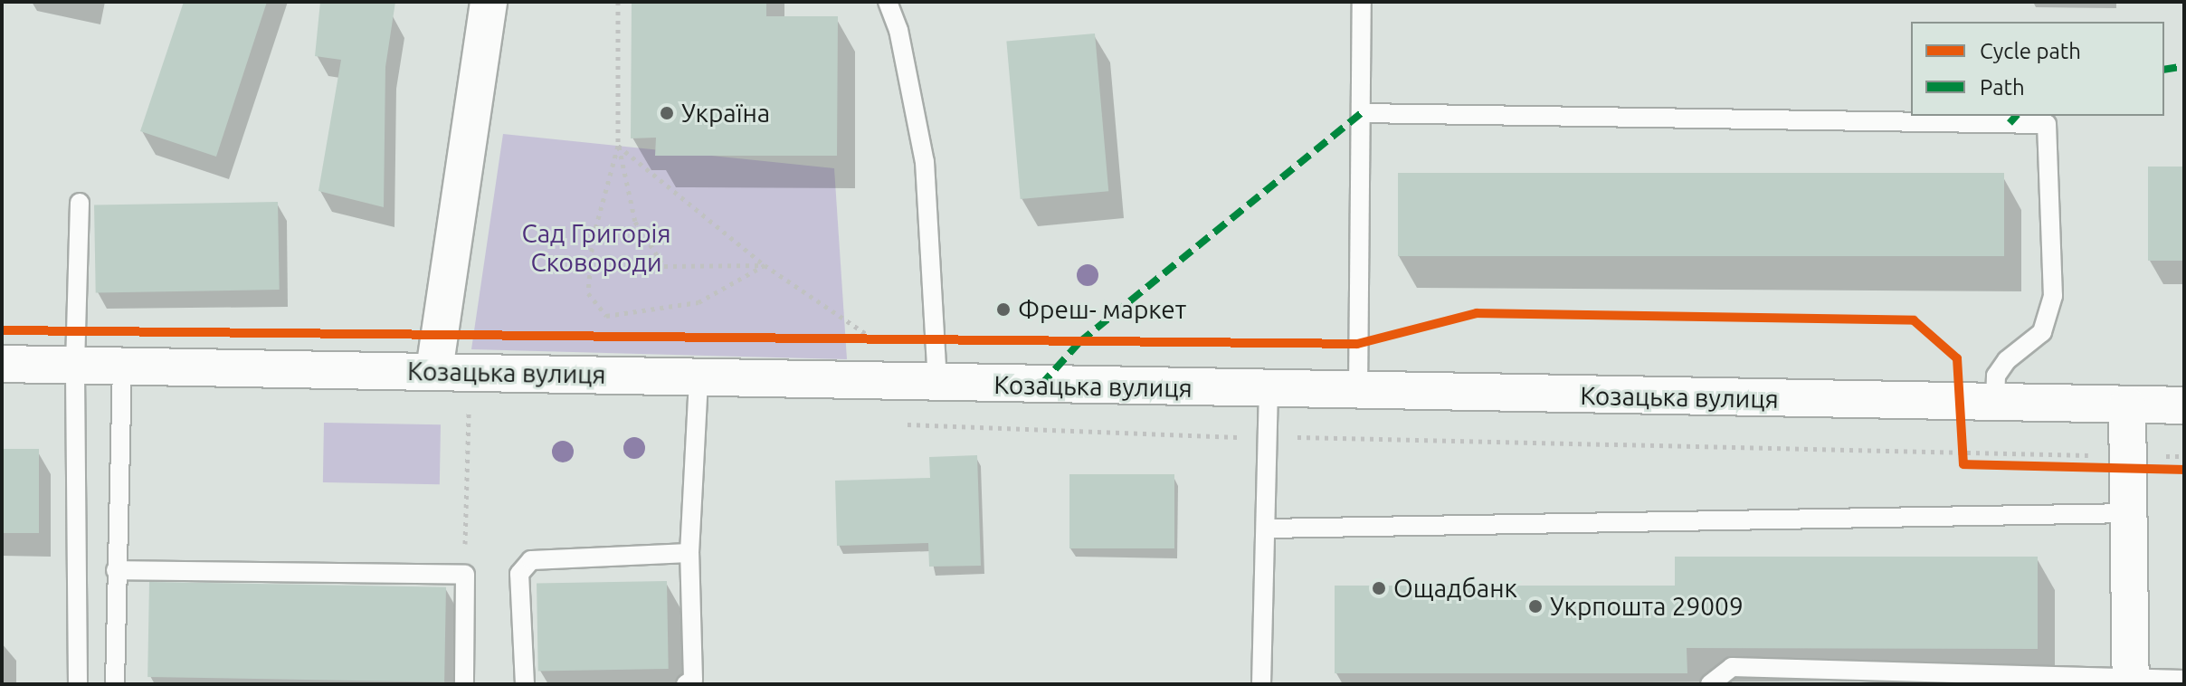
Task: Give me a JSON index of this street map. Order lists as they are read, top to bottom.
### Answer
{
  "streets": {
    "street": ["Козацька вулиця"]
  },
  "parks": ["Сад Григорія Сковороди"],
  "places": [
    "Україна",
    "Фреш- маркет",
    "Ощадбанк",
    "Укрпошта 29009"
  ],
  "legend": ["Cycle path", "Path"]
}
